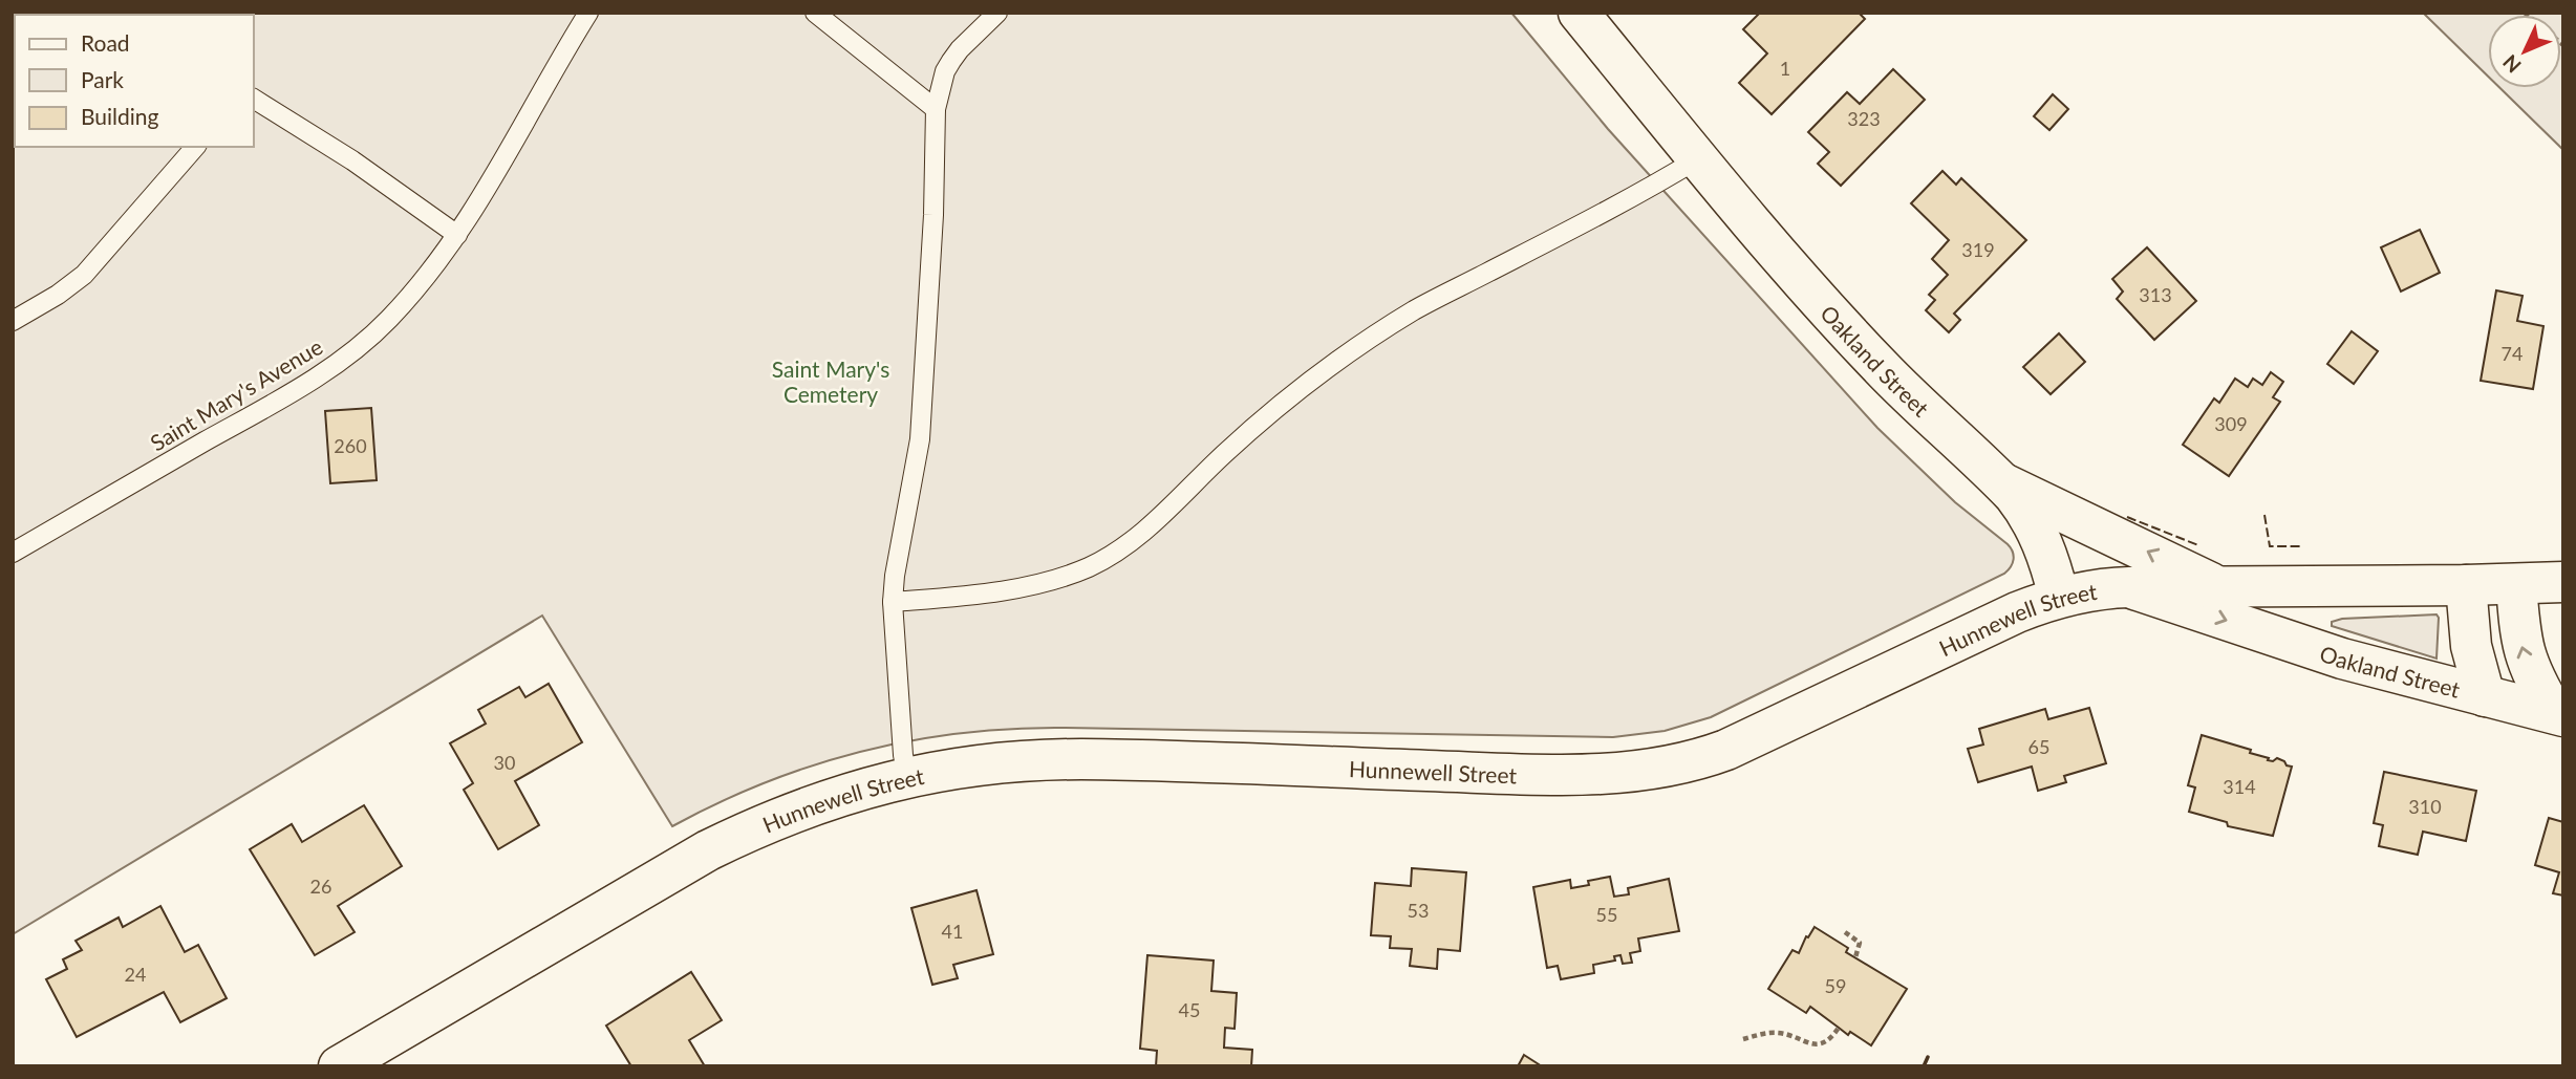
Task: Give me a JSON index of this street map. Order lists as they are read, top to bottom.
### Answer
{
  "streets": {
    "main road": ["Oakland Street", "Hunnewell Street"],
    "lane": ["Saint Mary's Avenue"]
  },
  "crossings": [
    ["Oakland Street", "Hunnewell Street"]
  ],
  "parks": ["Saint Mary's Cemetery"],
  "house_numbers": [
    "1",
    "323",
    "319",
    "313",
    "74",
    "309",
    "260",
    "65",
    "30",
    "314",
    "310",
    "26",
    "53",
    "55",
    "41",
    "24",
    "59",
    "45"
  ],
  "legend": ["Road", "Park", "Building"],
  "north": "bottom left"
}
